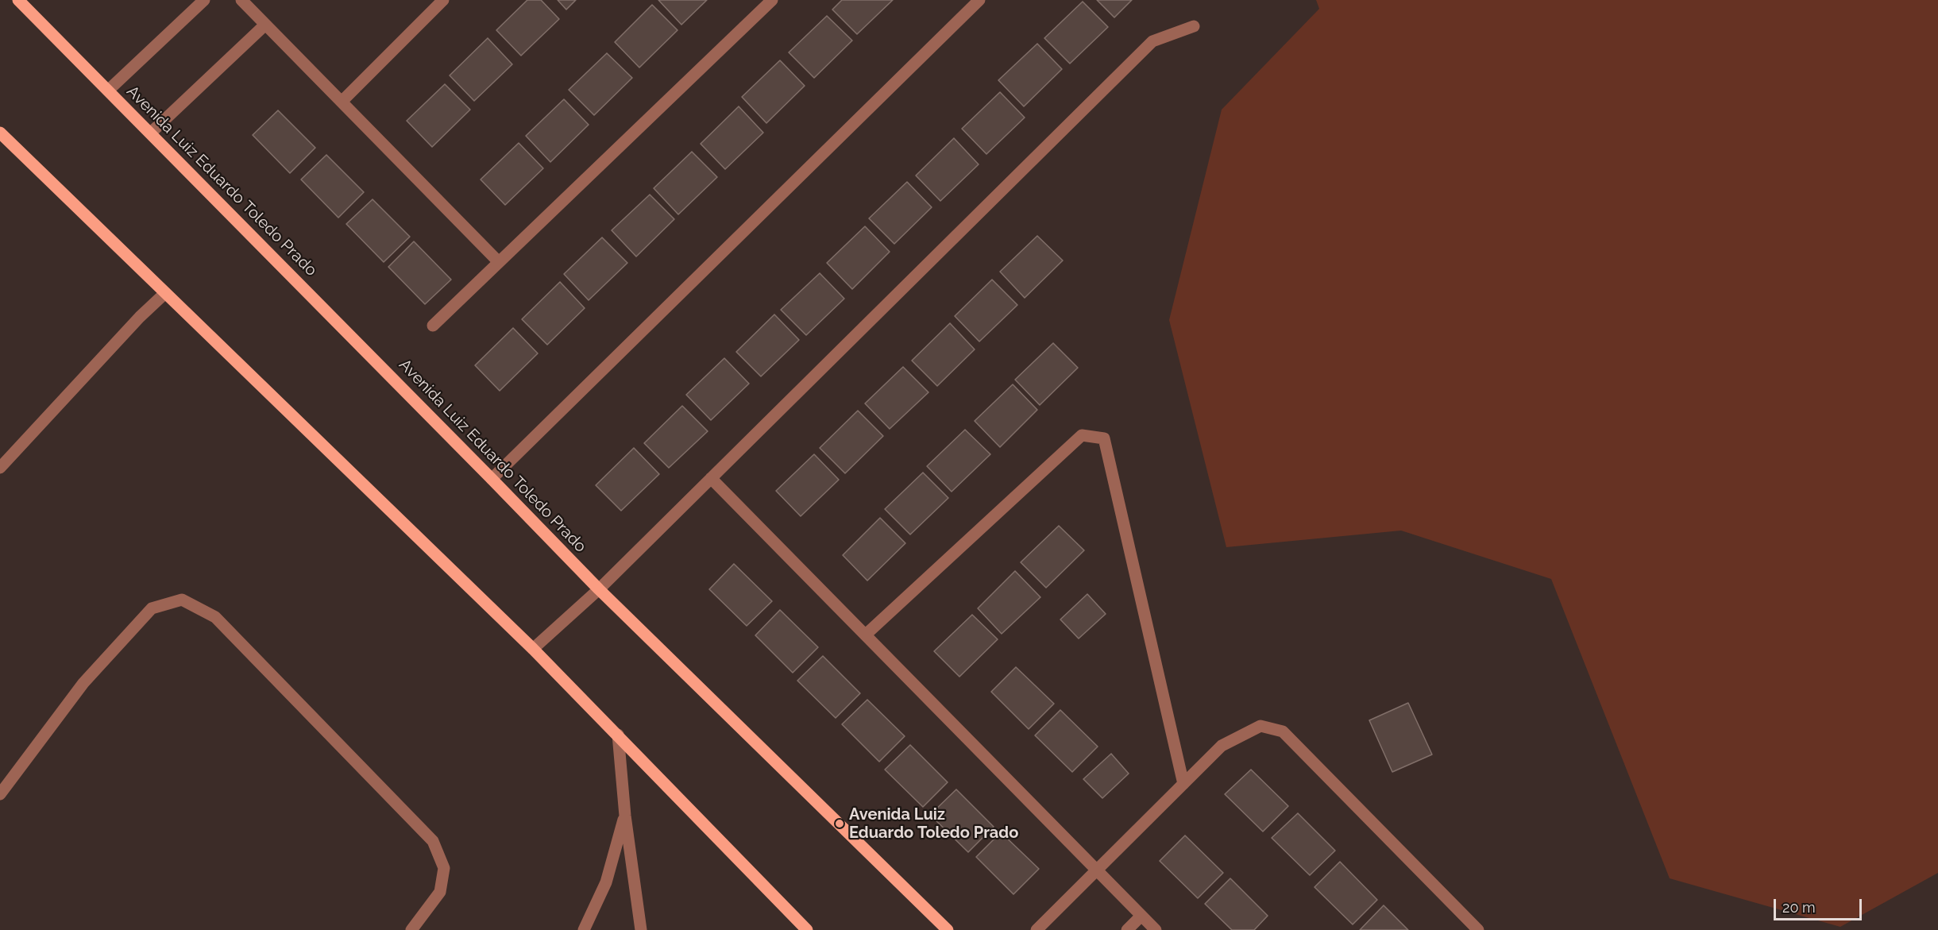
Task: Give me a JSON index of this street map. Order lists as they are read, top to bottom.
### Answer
{
  "streets": {
    "main road": ["Avenida Luiz Eduardo Toledo Prado"]
  },
  "places": ["Avenida Luiz Eduardo Toledo Prado"],
  "scale_bar": "20 m"
}
